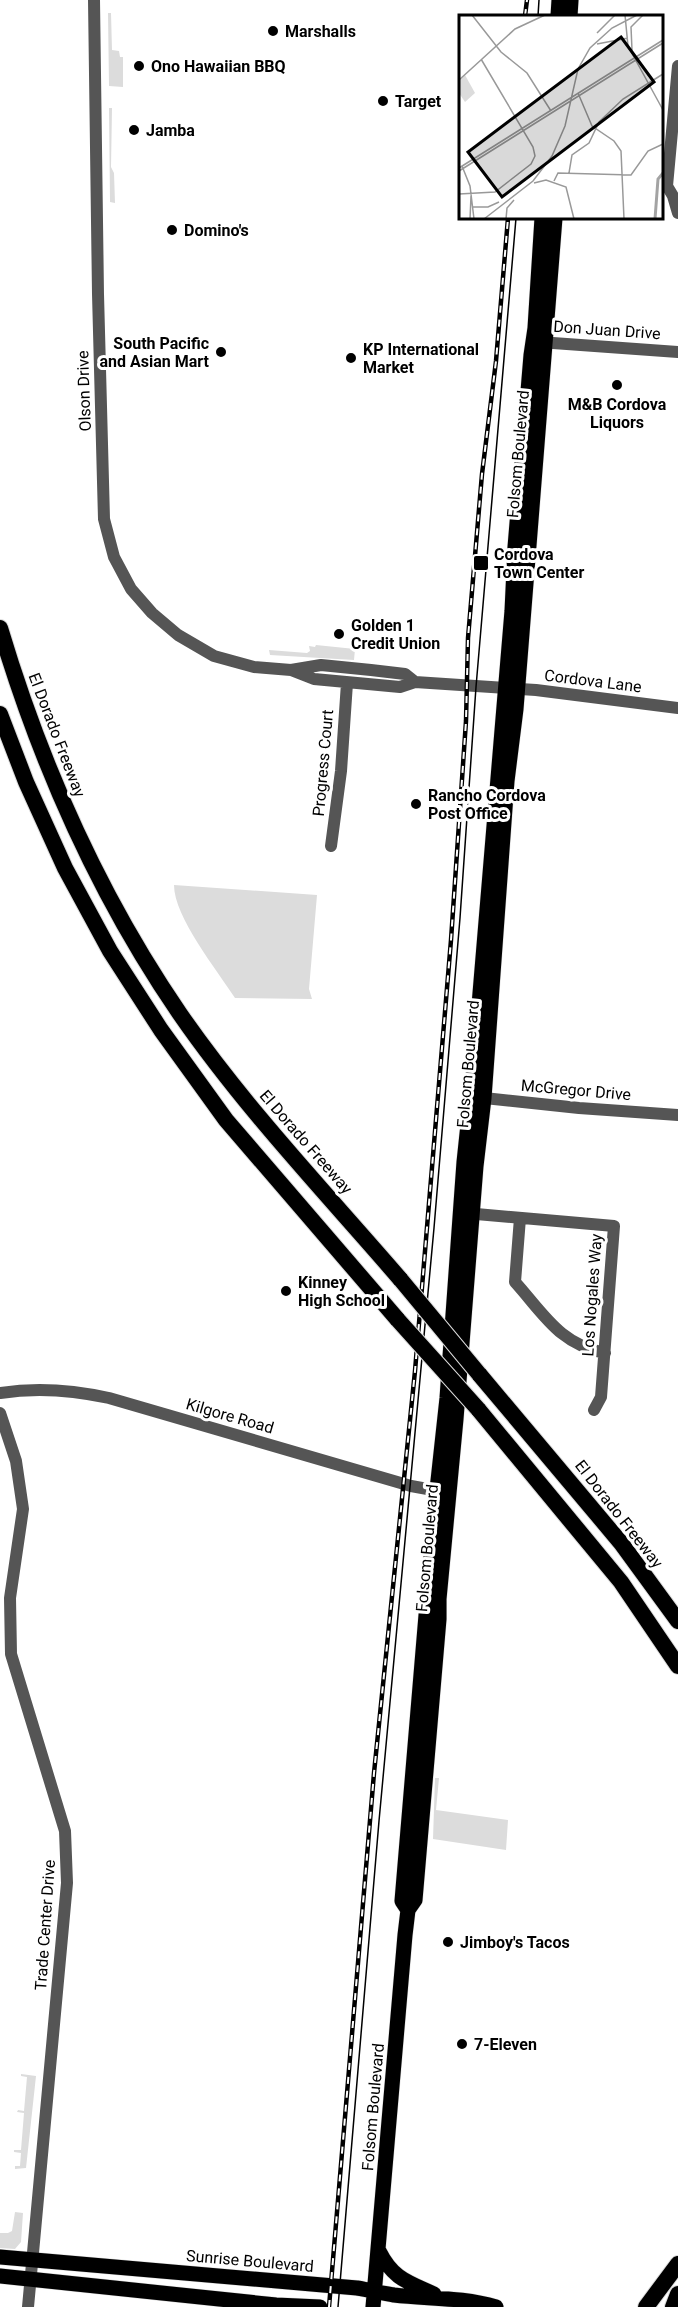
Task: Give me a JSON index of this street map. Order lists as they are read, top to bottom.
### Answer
{
  "streets": {
    "highway": ["El Dorado Freeway"],
    "main road": ["Folsom Boulevard", "Sunrise Boulevard"],
    "street": [
      "Don Juan Drive",
      "Olson Drive",
      "Cordova Lane",
      "Progress Court",
      "McGregor Drive",
      "Los Nogales Way",
      "Kilgore Road",
      "Trade Center Drive"
    ]
  },
  "crossings": [
    ["Don Juan Drive", "Folsom Boulevard"],
    ["Olson Drive", "Folsom Boulevard"],
    ["Olson Drive", "Cordova Lane"],
    ["Olson Drive", "Progress Court"],
    ["Folsom Boulevard", "Cordova Lane"],
    ["Folsom Boulevard", "McGregor Drive"],
    ["Folsom Boulevard", "Los Nogales Way"],
    ["Folsom Boulevard", "Kilgore Road"],
    ["Folsom Boulevard", "Sunrise Boulevard"],
    ["Trade Center Drive", "Sunrise Boulevard"]
  ],
  "places": {
    "other": [
      "Marshalls",
      "Ono Hawaiian BBQ",
      "Target",
      "Jamba",
      "Domino's",
      "South Pacific and Asian Mart",
      "KP International Market",
      "M&B Cordova Liquors",
      "Golden 1 Credit Union",
      "Rancho Cordova Post Office",
      "Kinney High School",
      "Jimboy's Tacos",
      "7-Eleven"
    ],
    "transit": ["Cordova Town Center"]
  }
}
